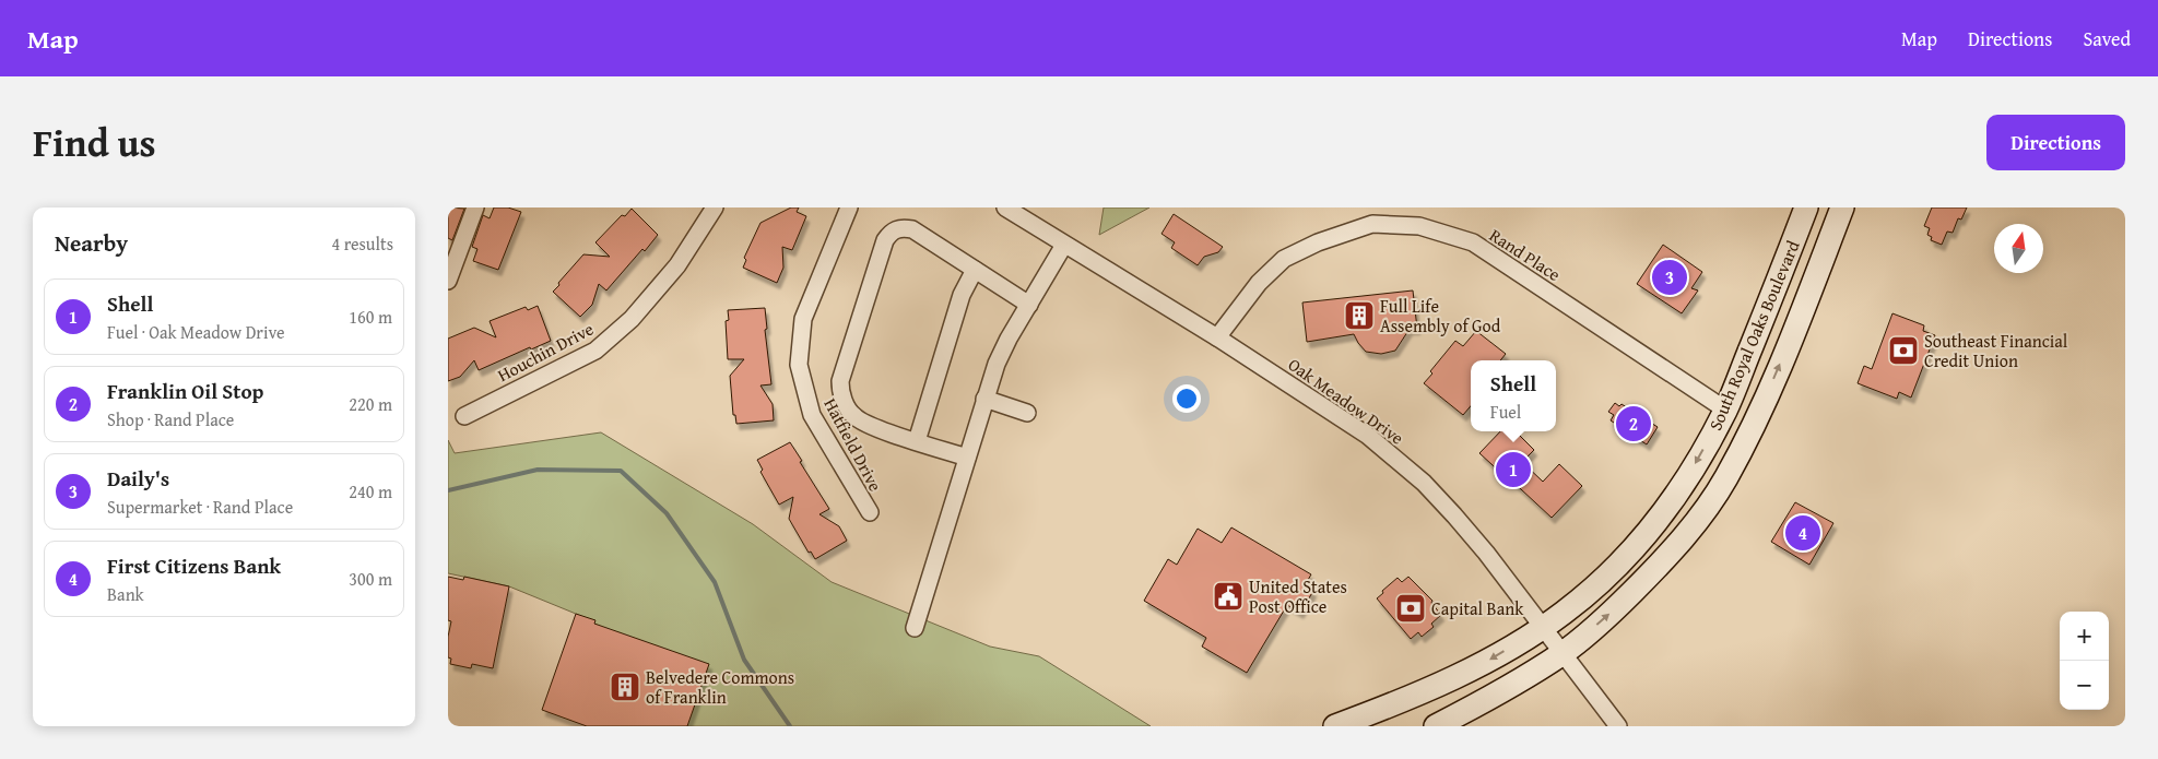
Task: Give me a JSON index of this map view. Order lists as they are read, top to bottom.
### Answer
{
  "streets": {
    "main road": ["South Royal Oaks Boulevard"],
    "street": [
      "Rand Place",
      "Houchin Drive",
      "Oak Meadow Drive",
      "Hatfield Drive"
    ]
  },
  "crossings": [
    ["Rand Place", "South Royal Oaks Boulevard"],
    ["Rand Place", "Oak Meadow Drive"],
    ["South Royal Oaks Boulevard", "Oak Meadow Drive"]
  ],
  "places": {
    "building": ["Full Life Assembly of God", "Belvedere Commons of Franklin"],
    "bank": ["Southeast Financial Credit Union", "Capital Bank"],
    "public building": ["United States Post Office"]
  },
  "north": "top",
  "page": {
    "header": "Map",
    "nav": ["Map", "Directions", "Saved"],
    "title": "Find us",
    "buttons": "Directions",
    "heading": ["Nearby", "4 results"],
    "pins": [
      "3",
      "2",
      "1",
      "4"
    ],
    "list": [
      {
        "mark": "1",
        "name": "Shell",
        "note": "Fuel · Oak Meadow Drive",
        "value": "160 m"
      },
      {
        "mark": "2",
        "name": "Franklin Oil Stop",
        "note": "Shop · Rand Place",
        "value": "220 m"
      },
      {
        "mark": "3",
        "name": "Daily's",
        "note": "Supermarket · Rand Place",
        "value": "240 m"
      },
      {
        "mark": "4",
        "name": "First Citizens Bank",
        "note": "Bank",
        "value": "300 m"
      }
    ],
    "popup": ["Shell", "Fuel"],
    "map_buttons": ["+", "−"]
  }
}
